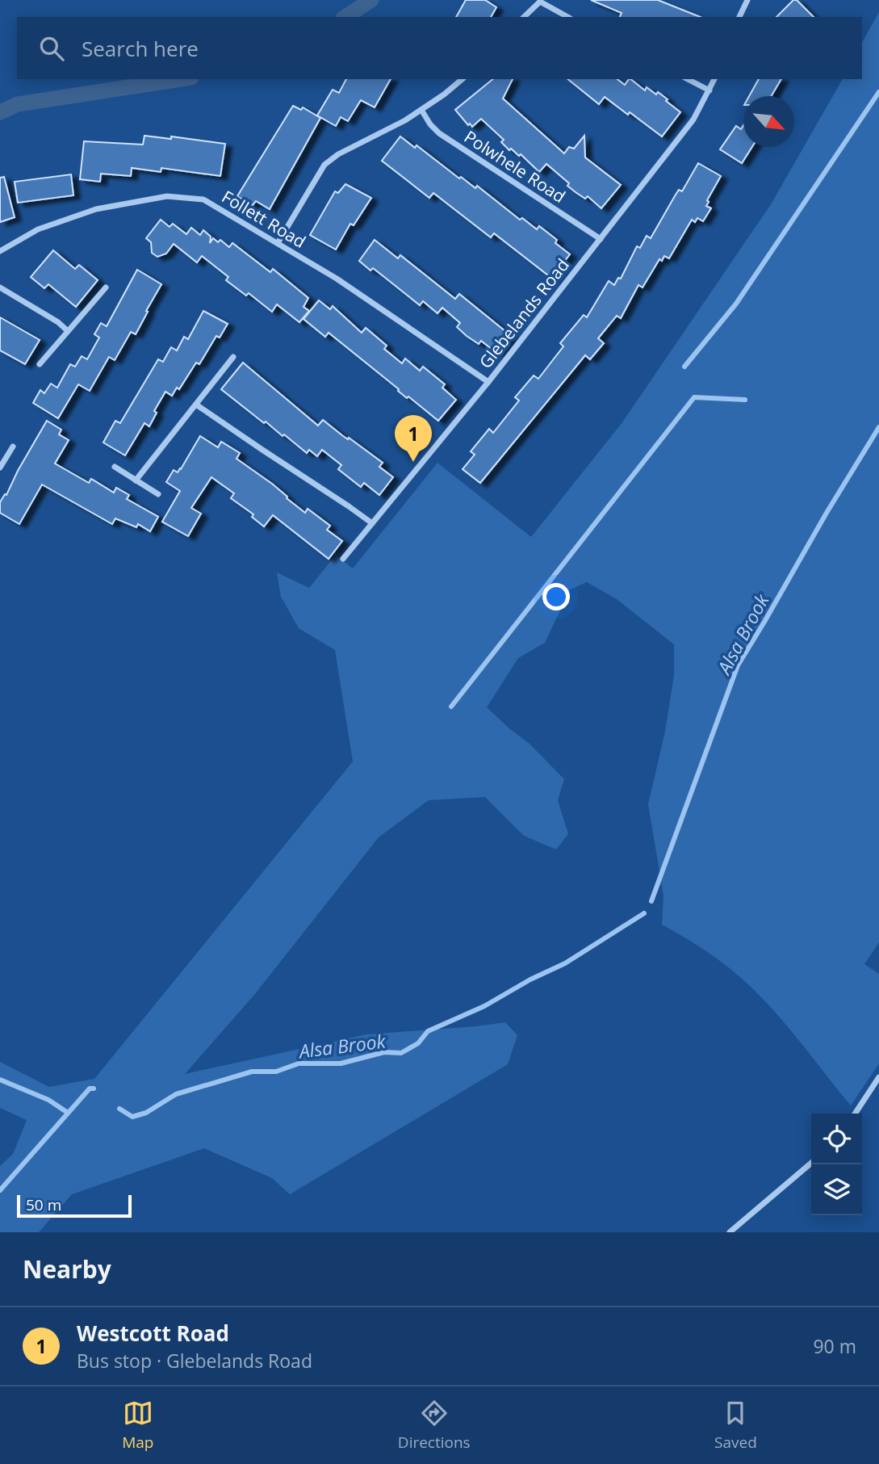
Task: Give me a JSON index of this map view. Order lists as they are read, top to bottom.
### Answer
{
  "streets": {
    "street": ["Polwhele Road", "Follett Road", "Glebelands Road"]
  },
  "crossings": [
    ["Polwhele Road", "Glebelands Road"],
    ["Follett Road", "Glebelands Road"]
  ],
  "water": ["Alsa Brook"],
  "scale_bar": "50 m",
  "north": "bottom right",
  "page": {
    "search": "Search here",
    "pins": "1",
    "scale": "50 m",
    "heading": "Nearby",
    "list": [
      {
        "mark": "1",
        "name": "Westcott Road",
        "note": "Bus stop · Glebelands Road",
        "value": "90 m"
      }
    ],
    "nav": ["Map", "Directions", "Saved"]
  }
}
